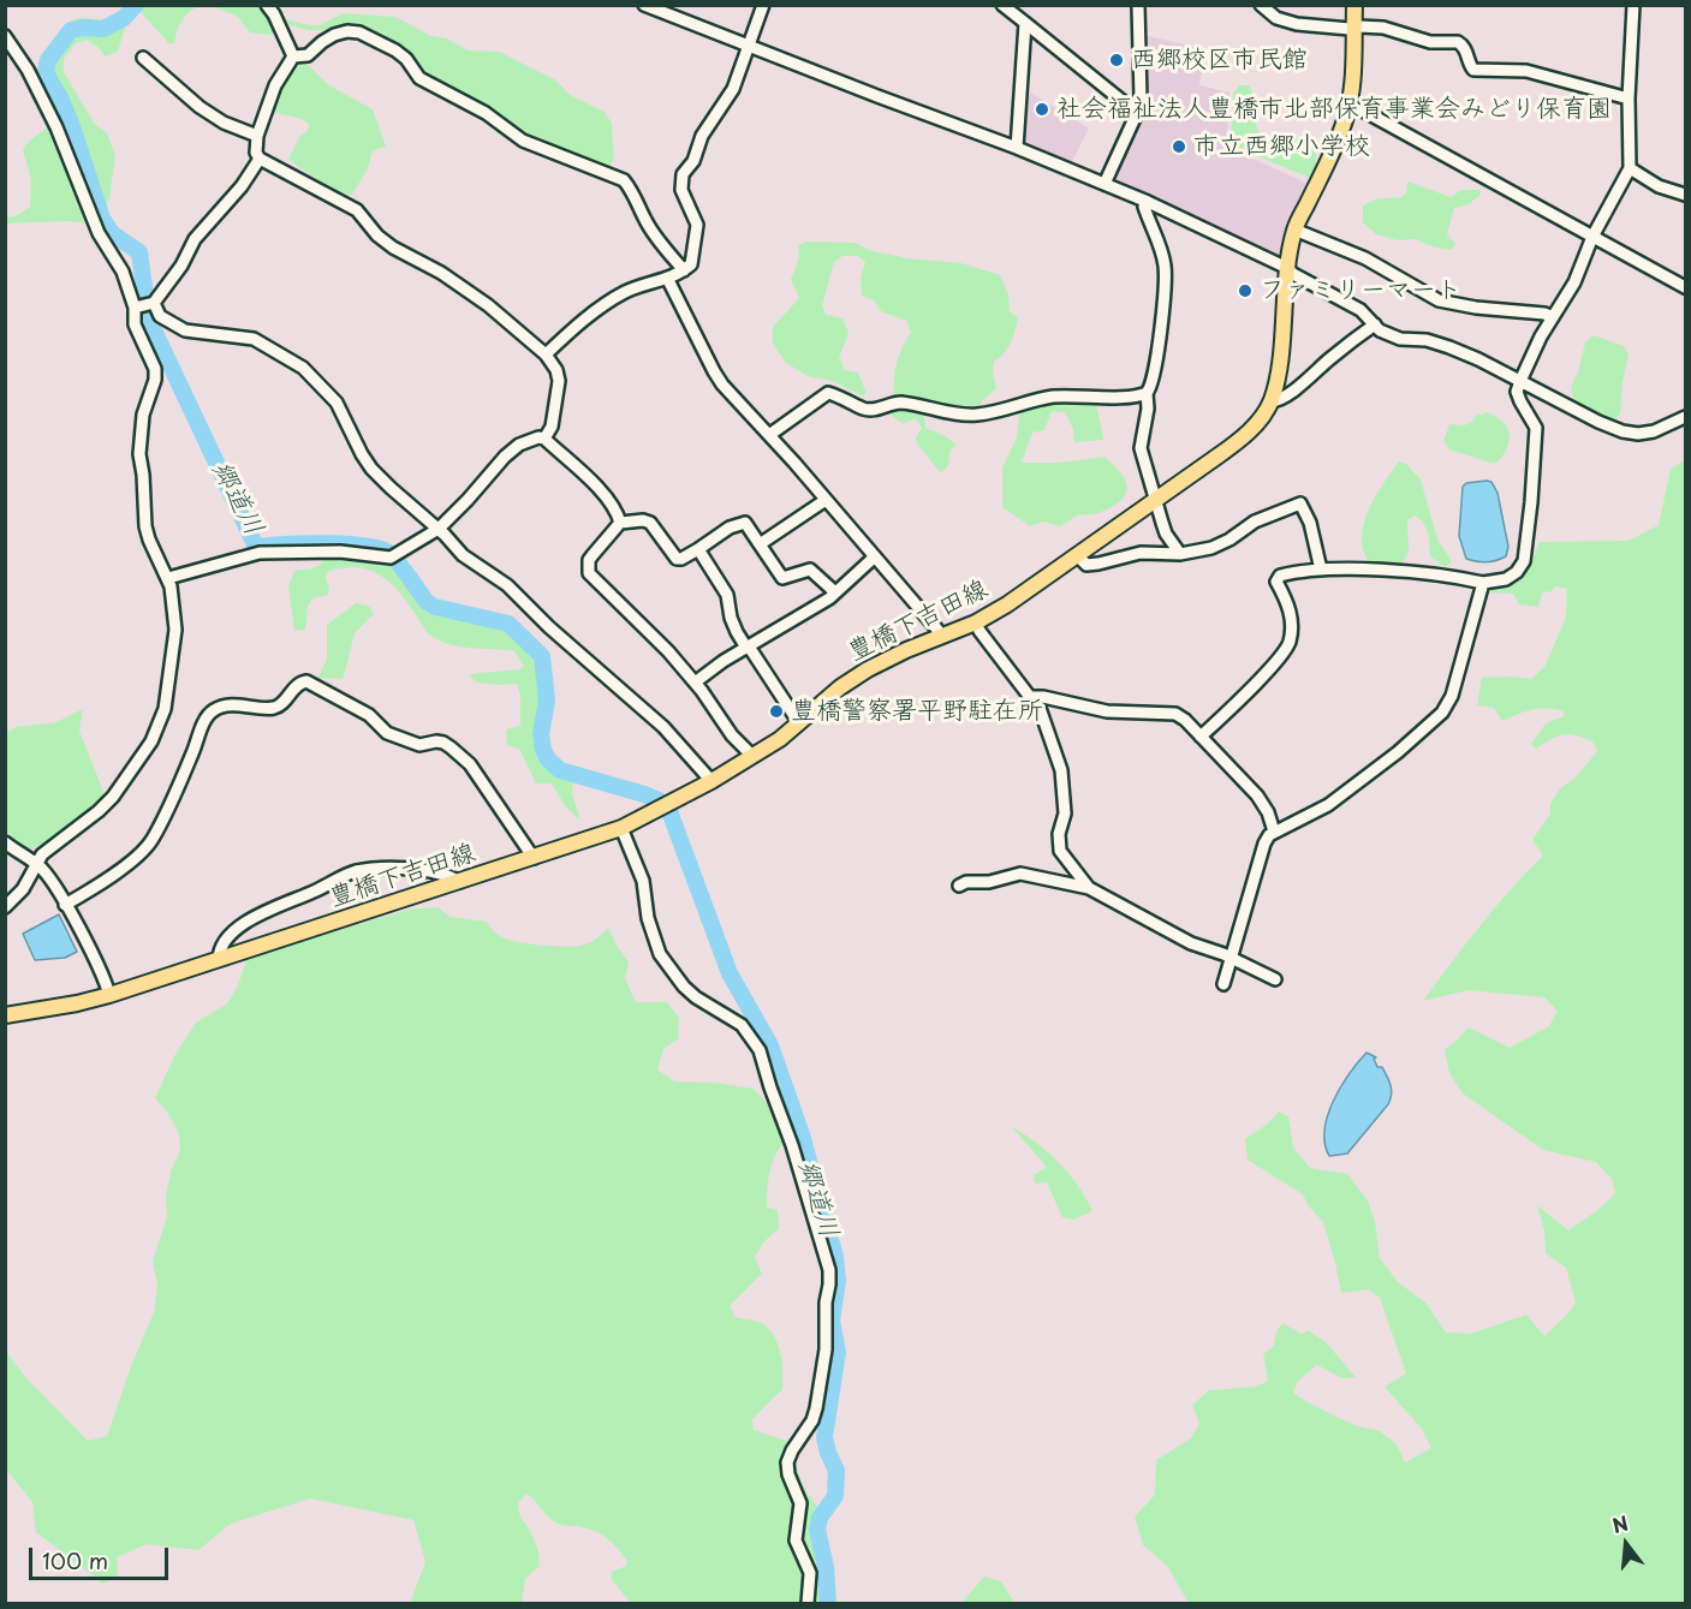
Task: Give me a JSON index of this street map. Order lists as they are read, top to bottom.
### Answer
{
  "streets": {
    "main road": ["豊橋下吉田線"]
  },
  "water": ["郷道川"],
  "places": [
    "西郷校区市民館",
    "社会福祉法人豊橋市北部保育事業会みどり保育園",
    "市立西郷小学校",
    "ファミリーマート",
    "豊橋警察署平野駐在所"
  ],
  "scale_bar": "100 m",
  "north": "top"
}
